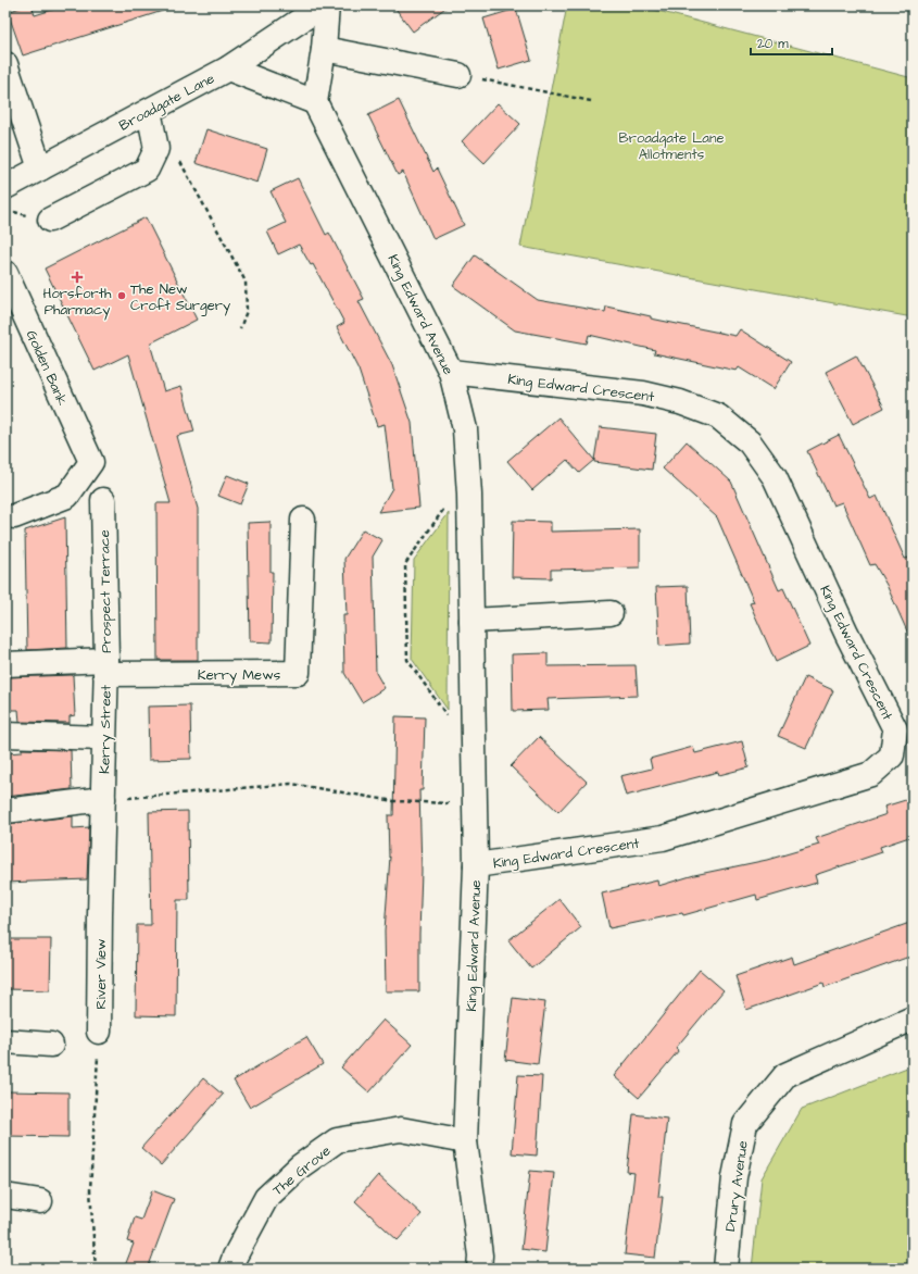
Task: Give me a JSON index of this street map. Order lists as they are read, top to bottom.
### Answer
{
  "streets": {
    "street": [
      "Broadgate Lane",
      "King Edward Avenue",
      "Golden Bank",
      "King Edward Crescent",
      "Prospect Terrace",
      "Kerry Mews",
      "Kerry Street",
      "River View",
      "The Grove",
      "Drury Avenue"
    ]
  },
  "crossings": [
    ["King Edward Avenue", "King Edward Crescent"],
    ["King Edward Avenue", "The Grove"],
    ["Prospect Terrace", "Kerry Mews"],
    ["Prospect Terrace", "Kerry Street"],
    ["Kerry Mews", "Kerry Street"],
    ["Kerry Street", "River View"]
  ],
  "parks": ["Broadgate Lane Allotments"],
  "places": {
    "health": ["Horsforth Pharmacy"],
    "other": ["The New Croft Surgery"]
  },
  "scale_bar": "20 m"
}
